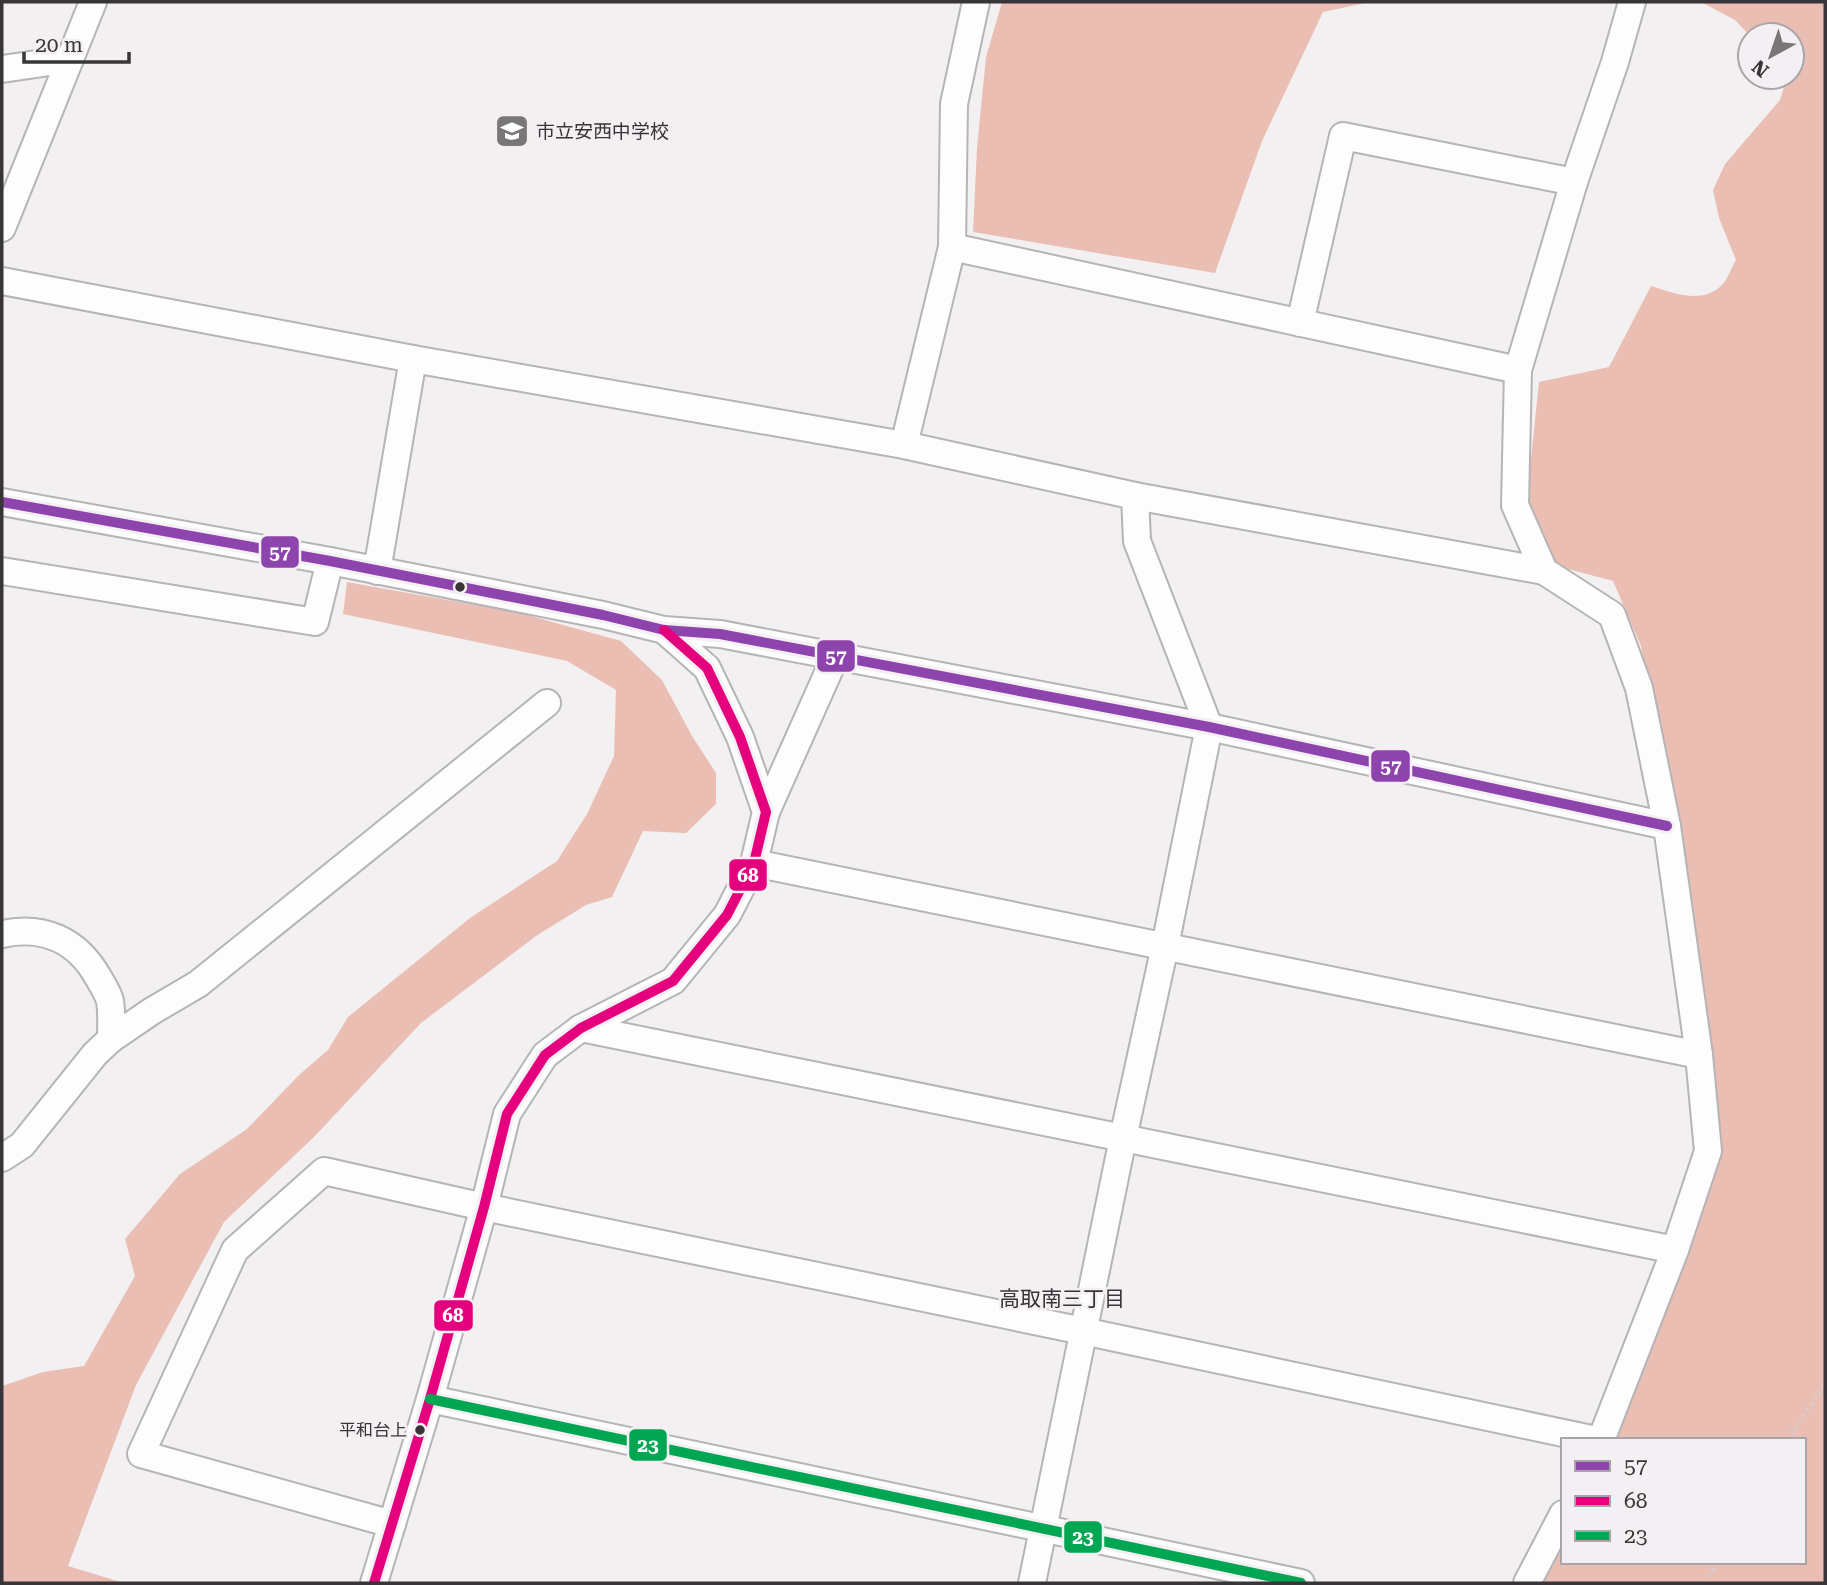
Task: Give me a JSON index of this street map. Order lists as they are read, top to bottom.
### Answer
{
  "districts": ["高取南三丁目"],
  "places": {
    "school or university": ["市立安西中学校"],
    "other": ["平和台上"]
  },
  "lines": ["transit line 57", "transit line 68", "transit line 23"],
  "legend": ["57", "68", "23"],
  "scale_bar": "20 m",
  "north": "bottom left"
}
